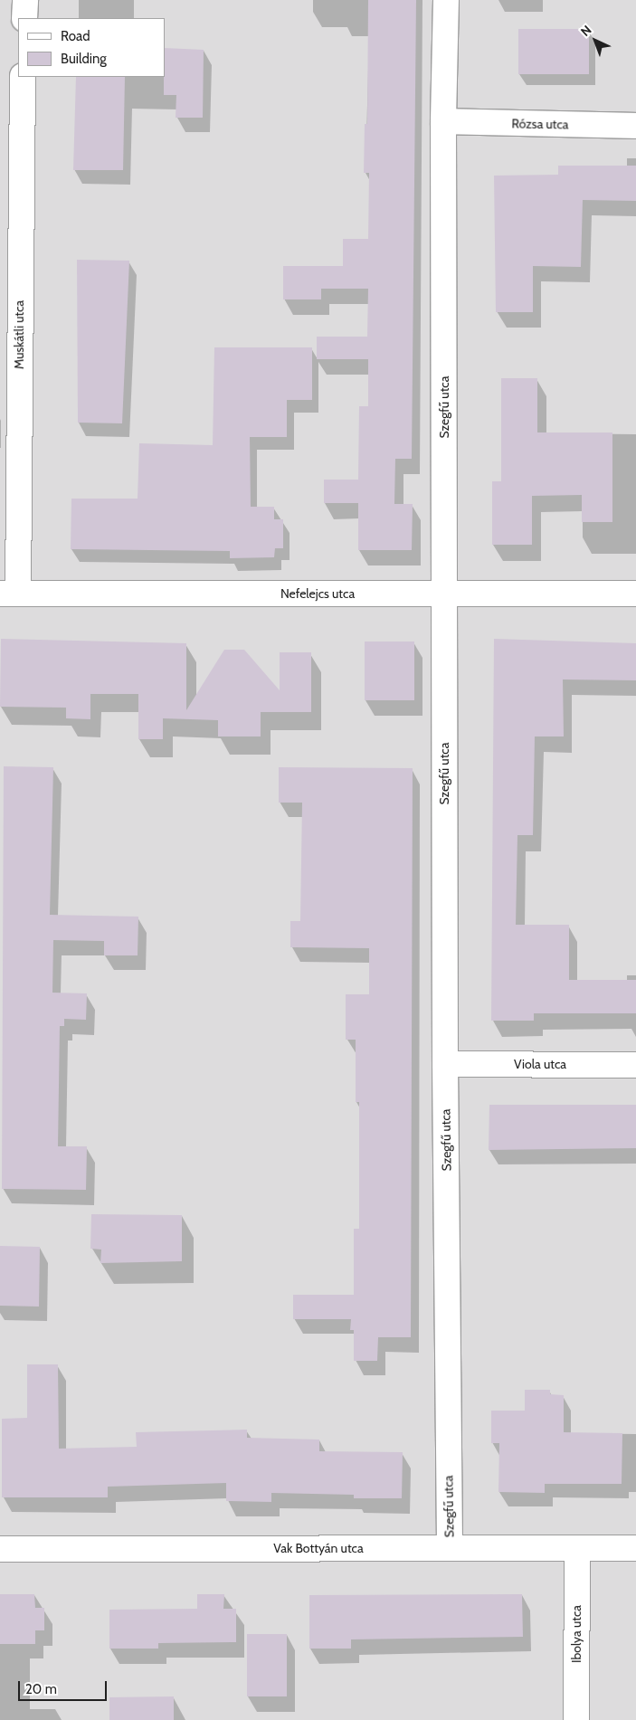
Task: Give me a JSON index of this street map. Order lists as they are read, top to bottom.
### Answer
{
  "streets": {
    "street": [
      "Rózsa utca",
      "Muskátli utca",
      "Szegfű utca",
      "Nefelejcs utca",
      "Viola utca",
      "Vak Bottyán utca",
      "Ibolya utca"
    ]
  },
  "crossings": [
    ["Rózsa utca", "Szegfű utca"],
    ["Muskátli utca", "Nefelejcs utca"],
    ["Szegfű utca", "Nefelejcs utca"],
    ["Szegfű utca", "Viola utca"],
    ["Szegfű utca", "Vak Bottyán utca"],
    ["Vak Bottyán utca", "Ibolya utca"]
  ],
  "legend": ["Road", "Building"],
  "scale_bar": "20 m",
  "north": "top left"
}
